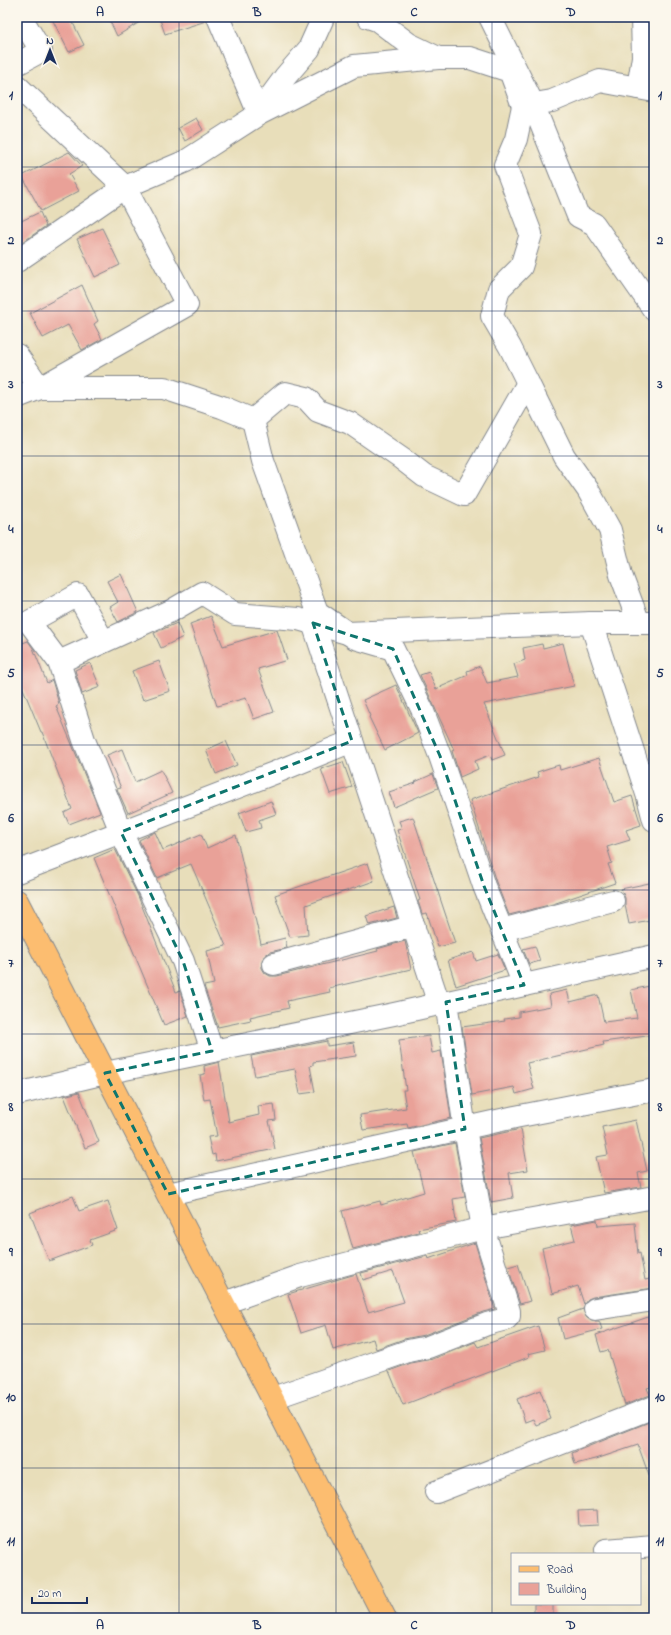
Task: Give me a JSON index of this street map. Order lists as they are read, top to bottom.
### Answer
{
  "legend": ["Road", "Building"],
  "scale_bar": "20 m",
  "north": "top",
  "grid": {
    "columns": [
      "A",
      "B",
      "C",
      "D"
    ],
    "rows": [
      "1",
      "2",
      "3",
      "4",
      "5",
      "6",
      "7",
      "8",
      "9",
      "10",
      "11"
    ]
  }
}
